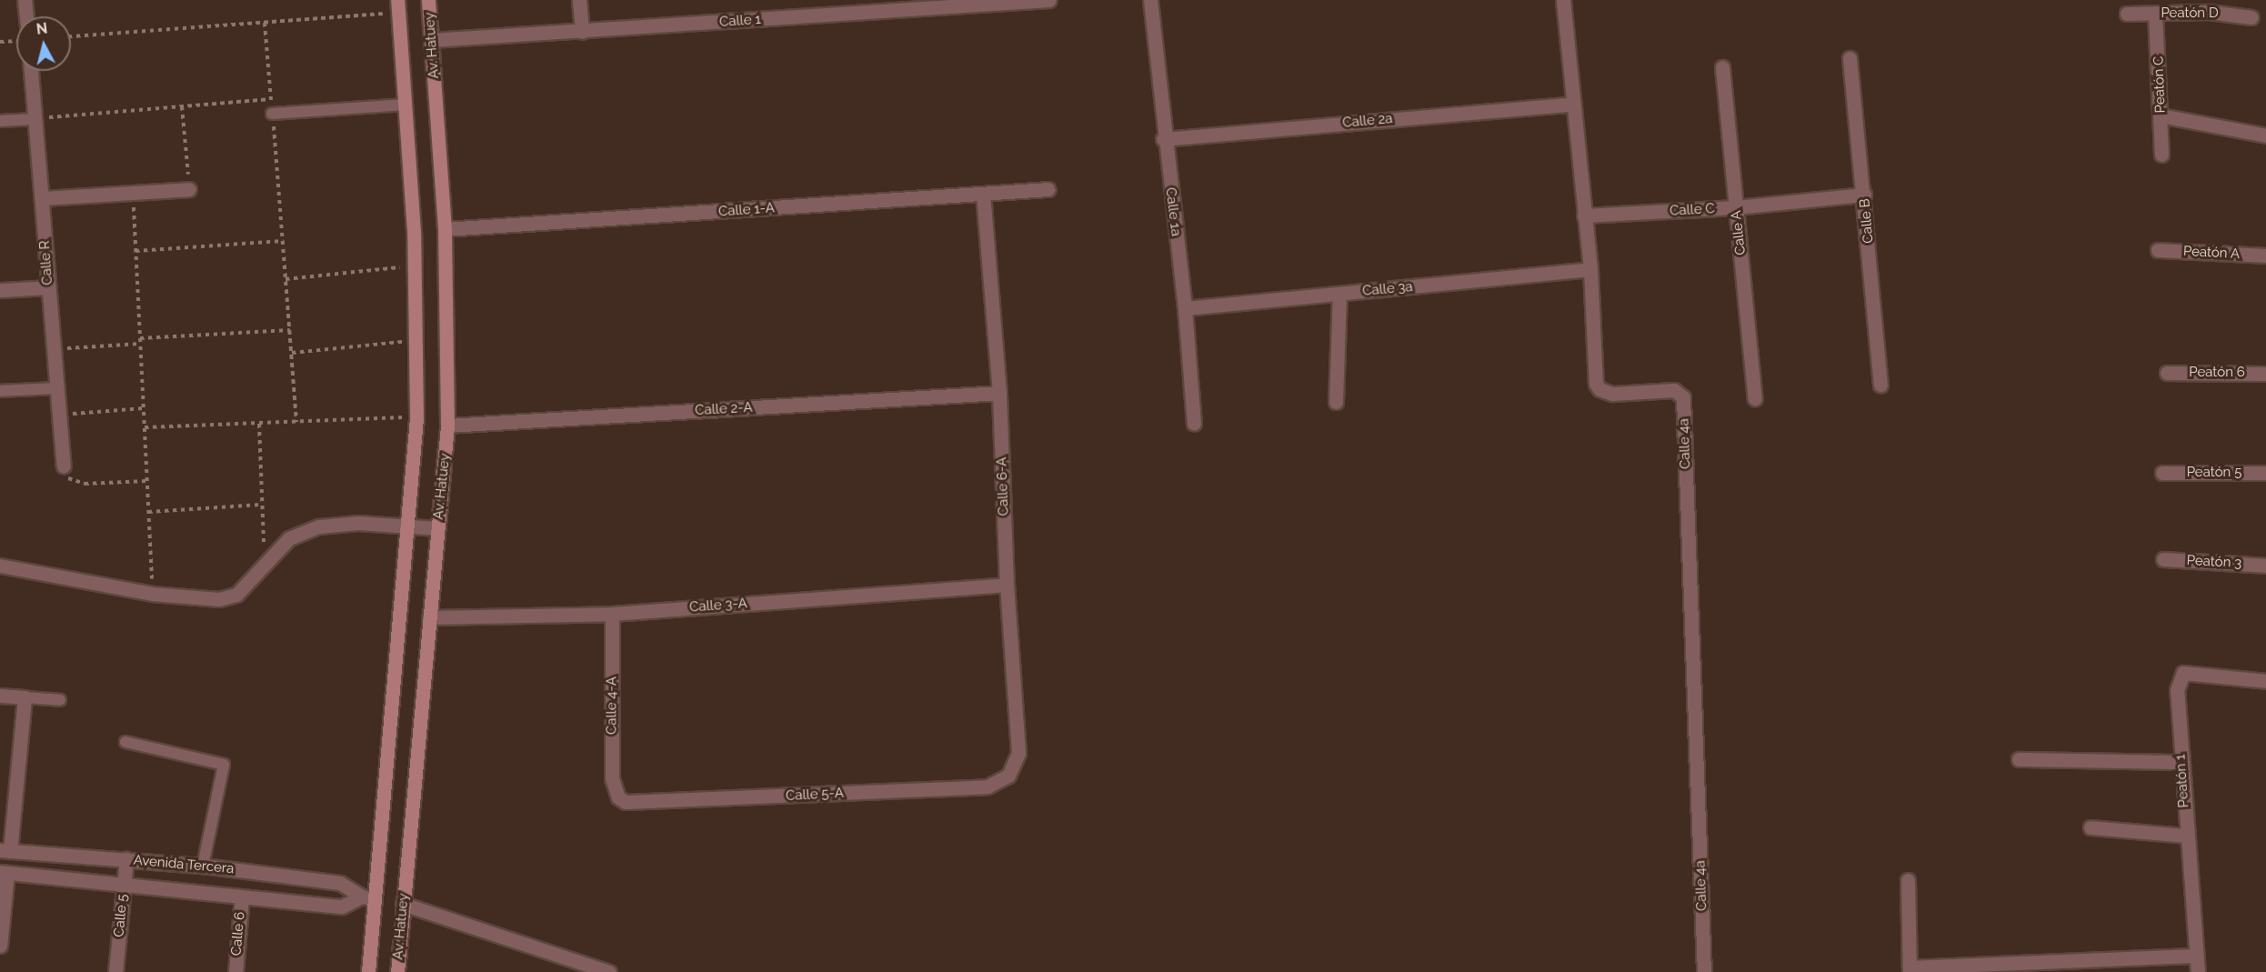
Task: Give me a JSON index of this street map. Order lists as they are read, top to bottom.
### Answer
{
  "streets": {
    "main road": ["Av. Hatuey"],
    "street": [
      "Peatón D",
      "Calle 1",
      "Peatón C",
      "Calle 2a",
      "Calle 1-A",
      "Calle C",
      "Calle 1a",
      "Calle B",
      "Calle A",
      "Peatón A",
      "Calle R",
      "Calle 3a",
      "Peatón 6",
      "Calle 2-A",
      "Calle 4a",
      "Peatón 5",
      "Calle 6-A",
      "Peatón 3",
      "Calle 3-A",
      "Calle 4-A",
      "Peatón 1",
      "Calle 5-A",
      "Avenida Tercera",
      "Calle 5",
      "Calle 6"
    ]
  },
  "crossings": [
    ["Peatón D", "Peatón C"],
    ["Calle 1", "Av. Hatuey"],
    ["Av. Hatuey", "Calle 1-A"],
    ["Av. Hatuey", "Calle 2-A"],
    ["Av. Hatuey", "Calle 3-A"],
    ["Av. Hatuey", "Avenida Tercera"],
    ["Calle 2a", "Calle 1a"],
    ["Calle 2a", "Calle 4a"],
    ["Calle 1-A", "Calle 6-A"],
    ["Calle C", "Calle B"],
    ["Calle C", "Calle A"],
    ["Calle C", "Calle 4a"],
    ["Calle 1a", "Calle 3a"],
    ["Calle 3a", "Calle 4a"],
    ["Calle 2-A", "Calle 6-A"],
    ["Calle 6-A", "Calle 3-A"],
    ["Calle 6-A", "Calle 5-A"],
    ["Calle 3-A", "Calle 4-A"],
    ["Calle 4-A", "Calle 5-A"],
    ["Avenida Tercera", "Calle 5"],
    ["Avenida Tercera", "Calle 6"]
  ],
  "north": "top"
}
